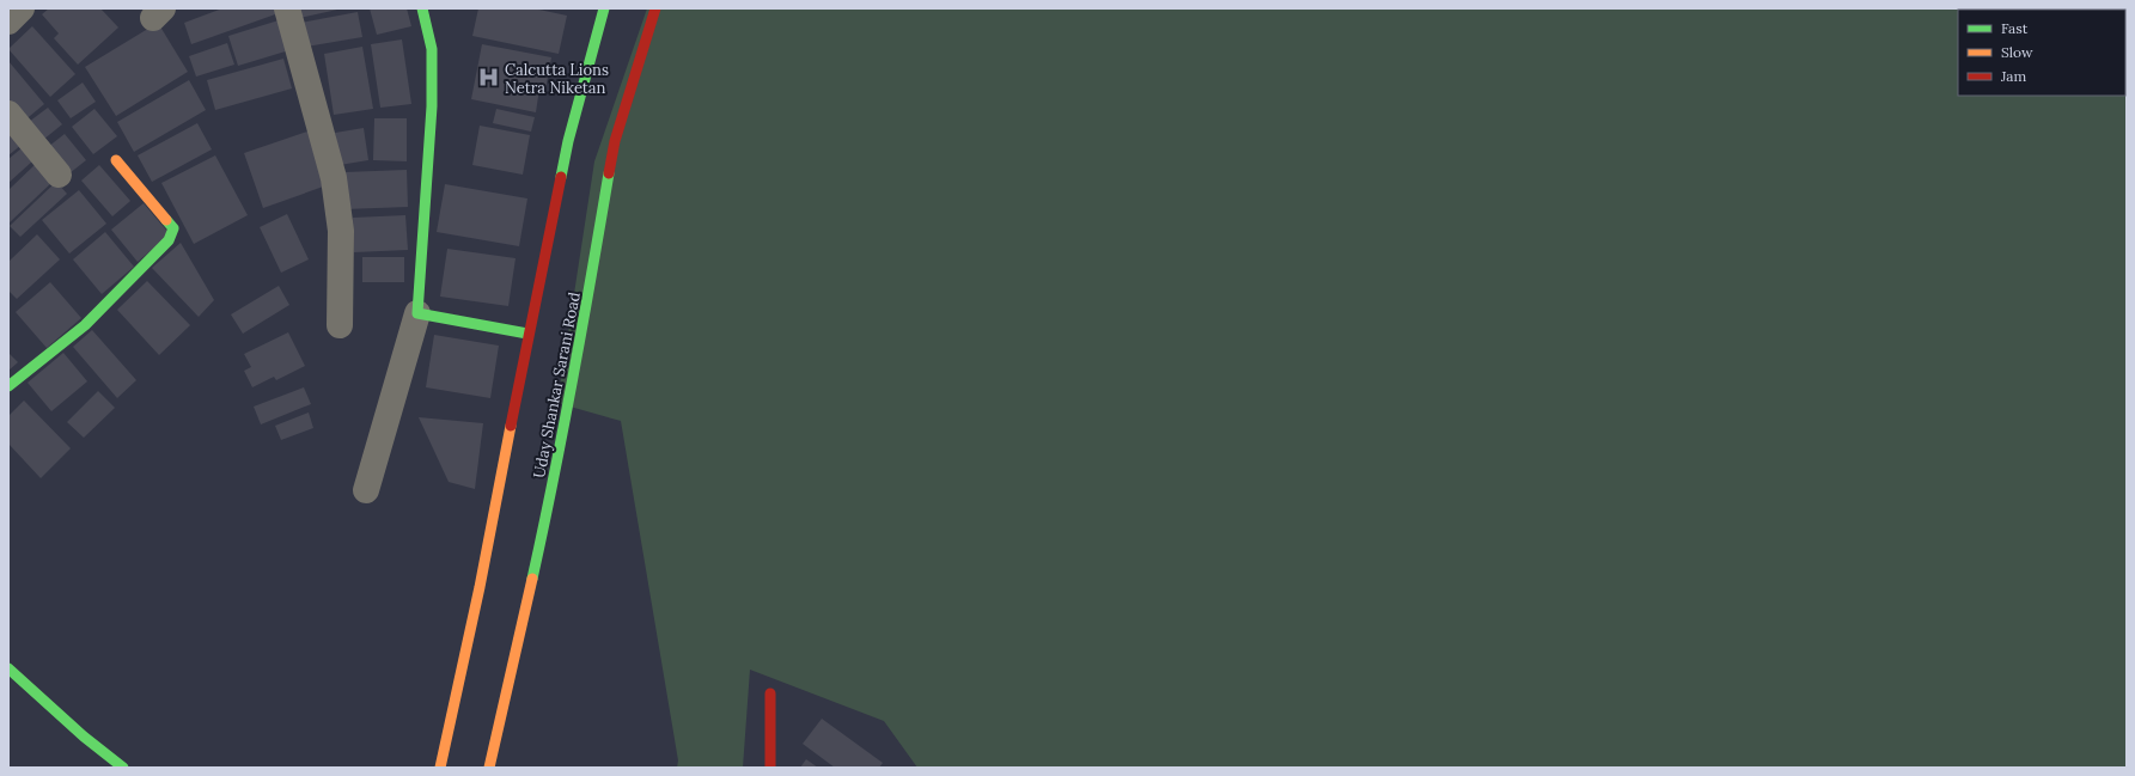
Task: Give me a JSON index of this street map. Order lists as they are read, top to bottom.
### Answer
{
  "streets": {
    "street": ["Uday Shankar Sarani Road"]
  },
  "places": {
    "hospital": ["Calcutta Lions Netra Niketan"]
  },
  "legend": ["Fast", "Slow", "Jam"]
}
